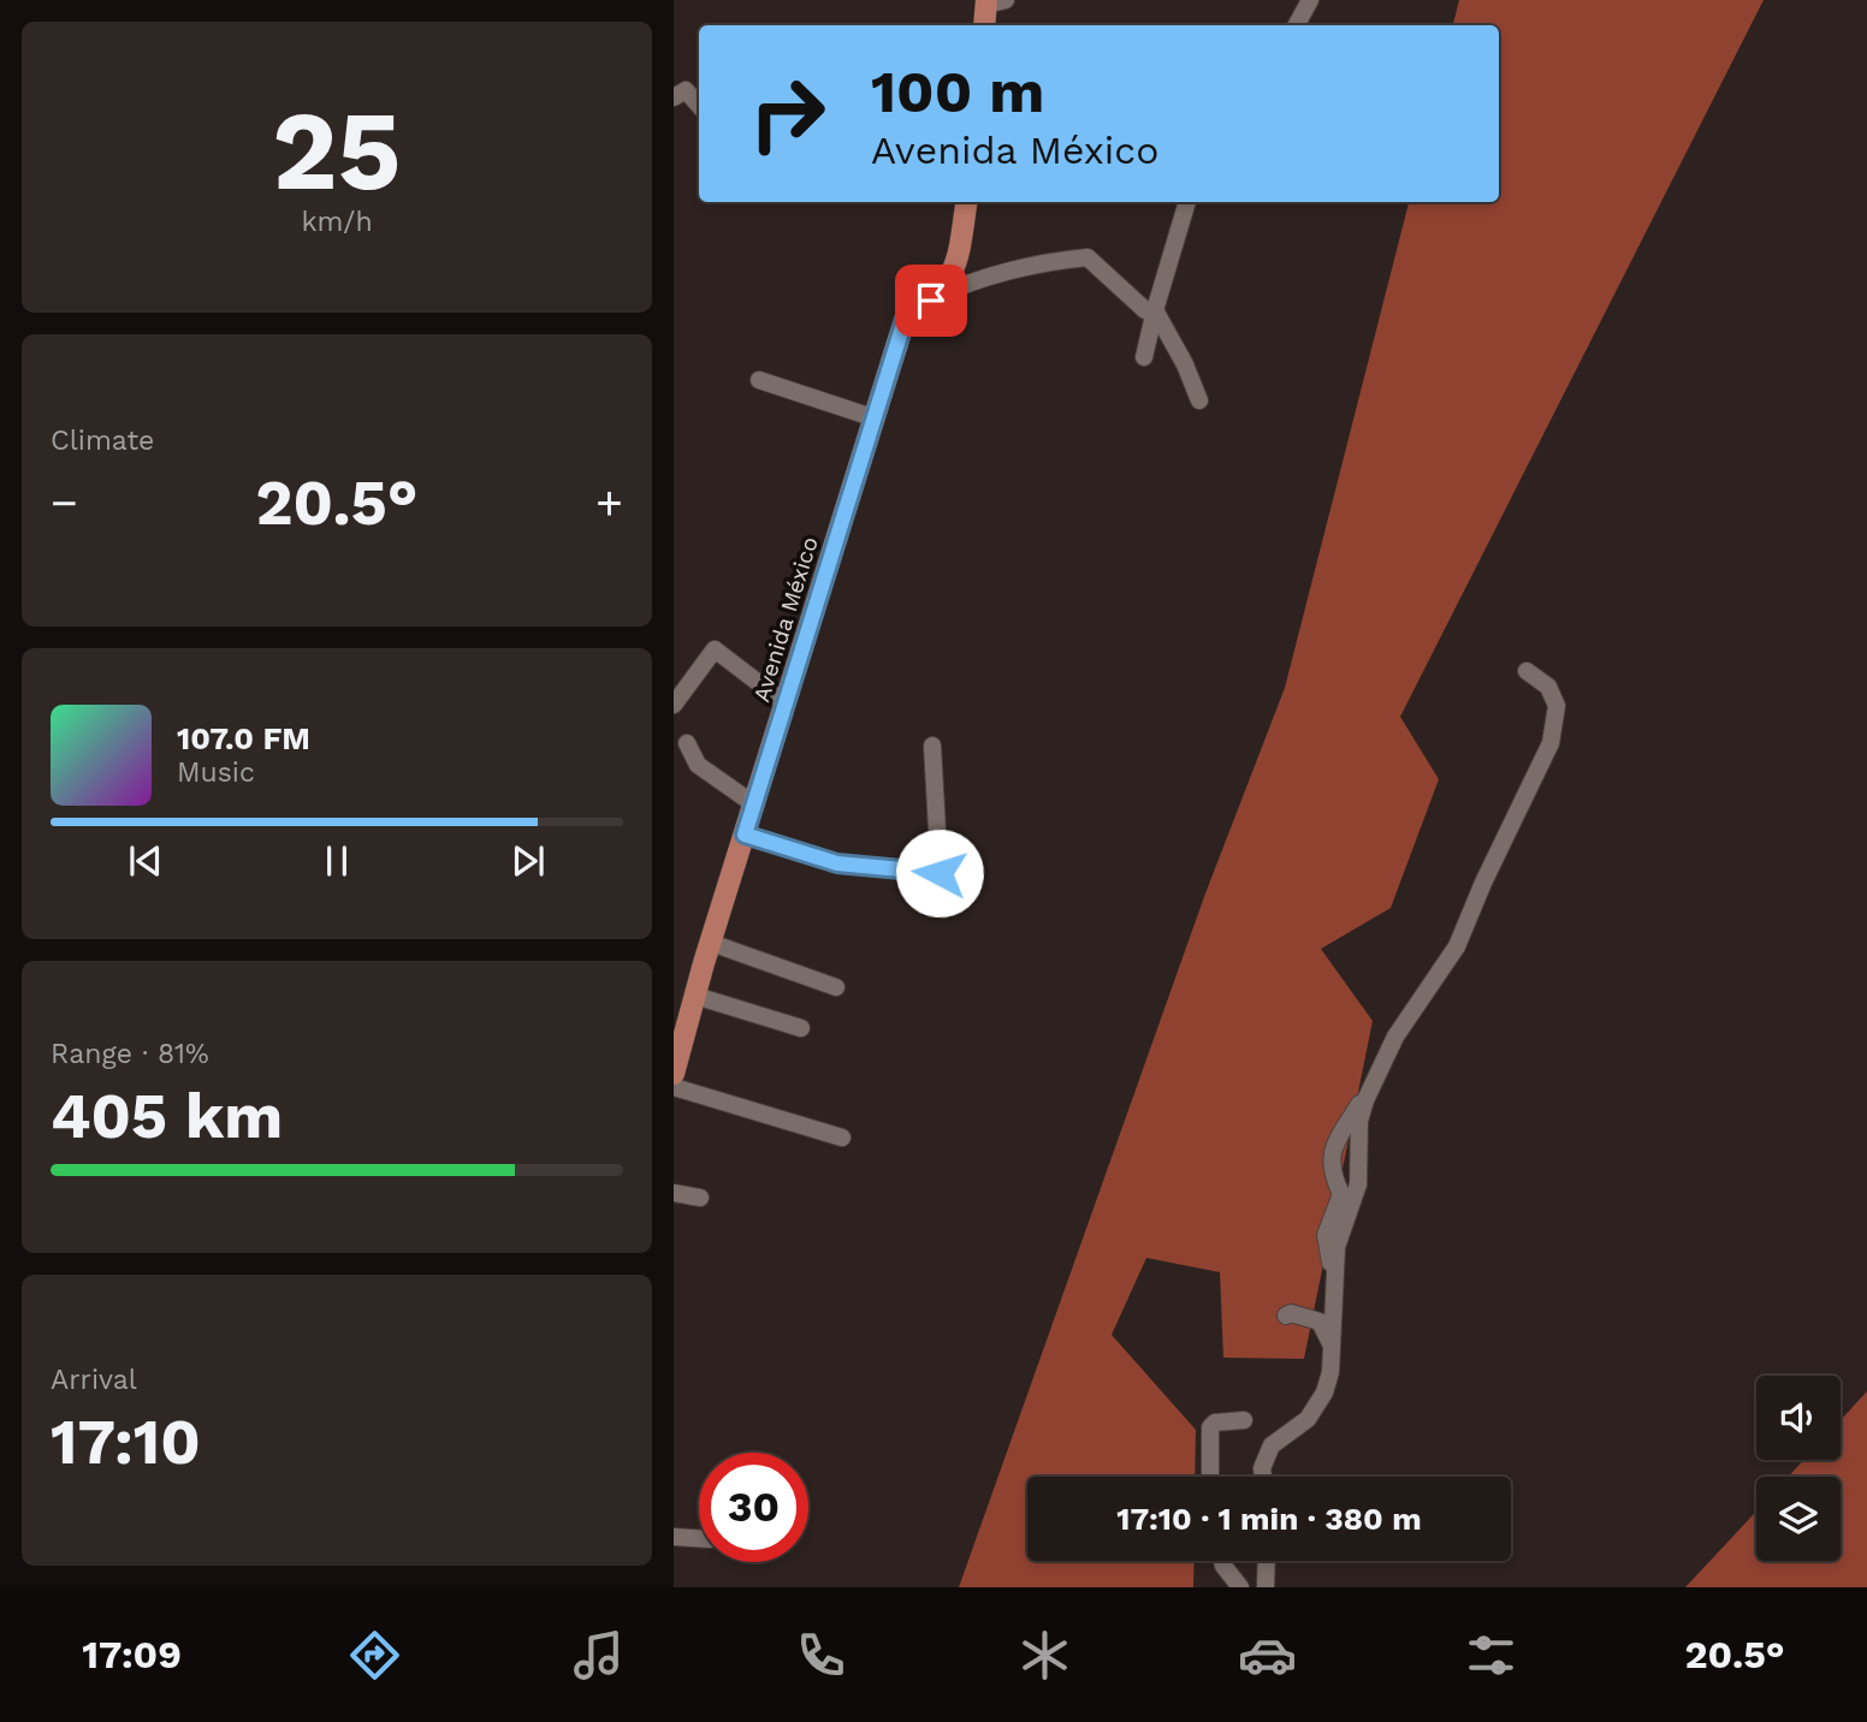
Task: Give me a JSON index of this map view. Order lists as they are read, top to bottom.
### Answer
{
  "streets": {
    "main road": ["Avenida México"]
  },
  "page": {
    "tile": [
      ["25", "km/h"],
      "Climate",
      ["Range · 81%", "405 km"],
      ["Arrival", "17:10"]
    ],
    "turn": ["100 m", "Avenida México"],
    "heat": ["−", "20.5°", "+"],
    "song": ["107.0 FM", "Music"],
    "limit": "30",
    "trip": "17:10 · 1 min · 380 m",
    "tabs": ["17:09", "20.5°"]
  }
}
